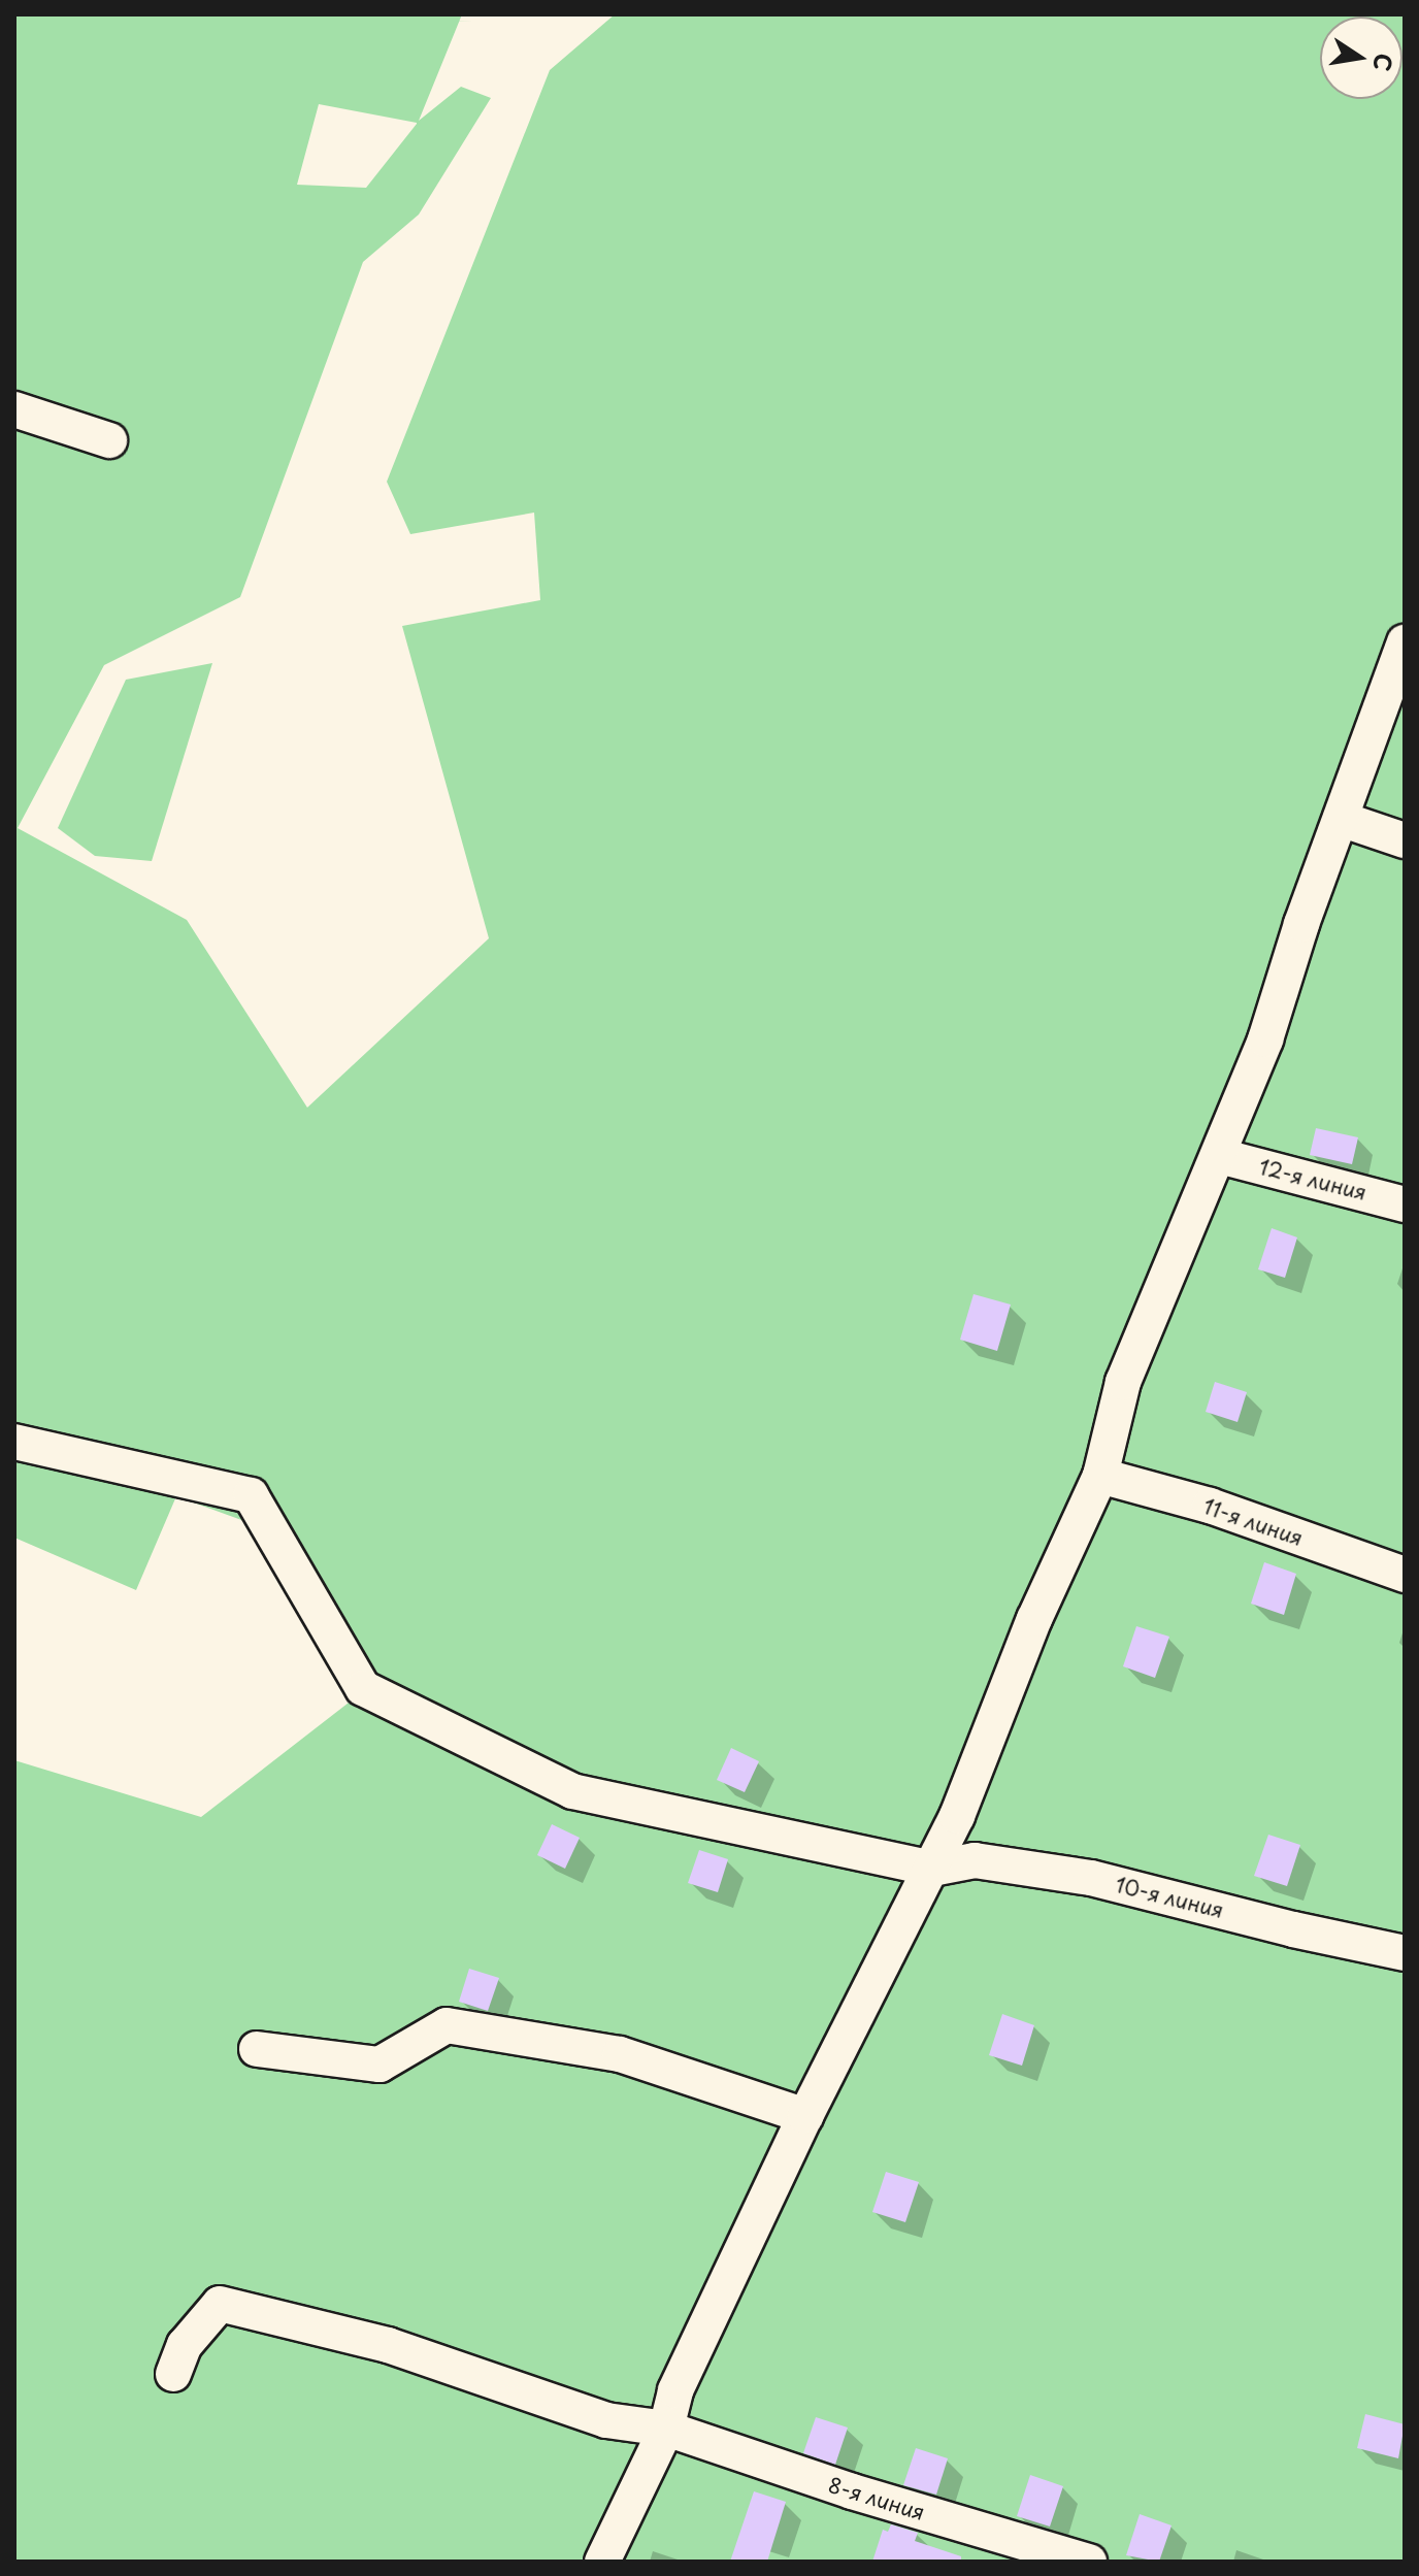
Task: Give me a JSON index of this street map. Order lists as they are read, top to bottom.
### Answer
{
  "streets": {
    "street": [
      "12-я линия",
      "11-я линия",
      "10-я линия",
      "8-я линия"
    ]
  },
  "north": "right"
}
